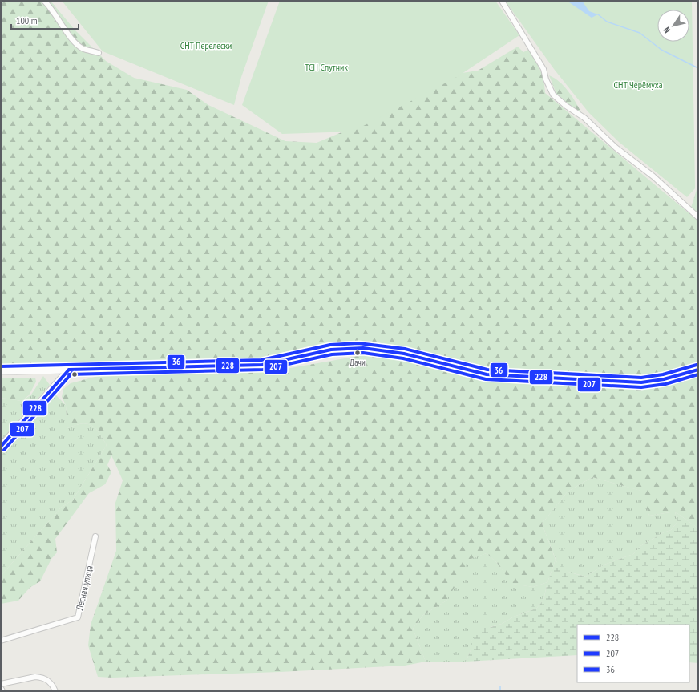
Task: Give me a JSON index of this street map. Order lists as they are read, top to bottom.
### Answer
{
  "streets": {
    "street": ["Лесная улица"]
  },
  "parks": ["СНТ Перелески", "ТСН Спутник", "СНТ Черёмуха"],
  "places": ["Дачи"],
  "lines": ["transit line 36", "transit line 228", "transit line 207"],
  "legend": ["228", "207", "36"],
  "scale_bar": "100 m",
  "north": "bottom left"
}
